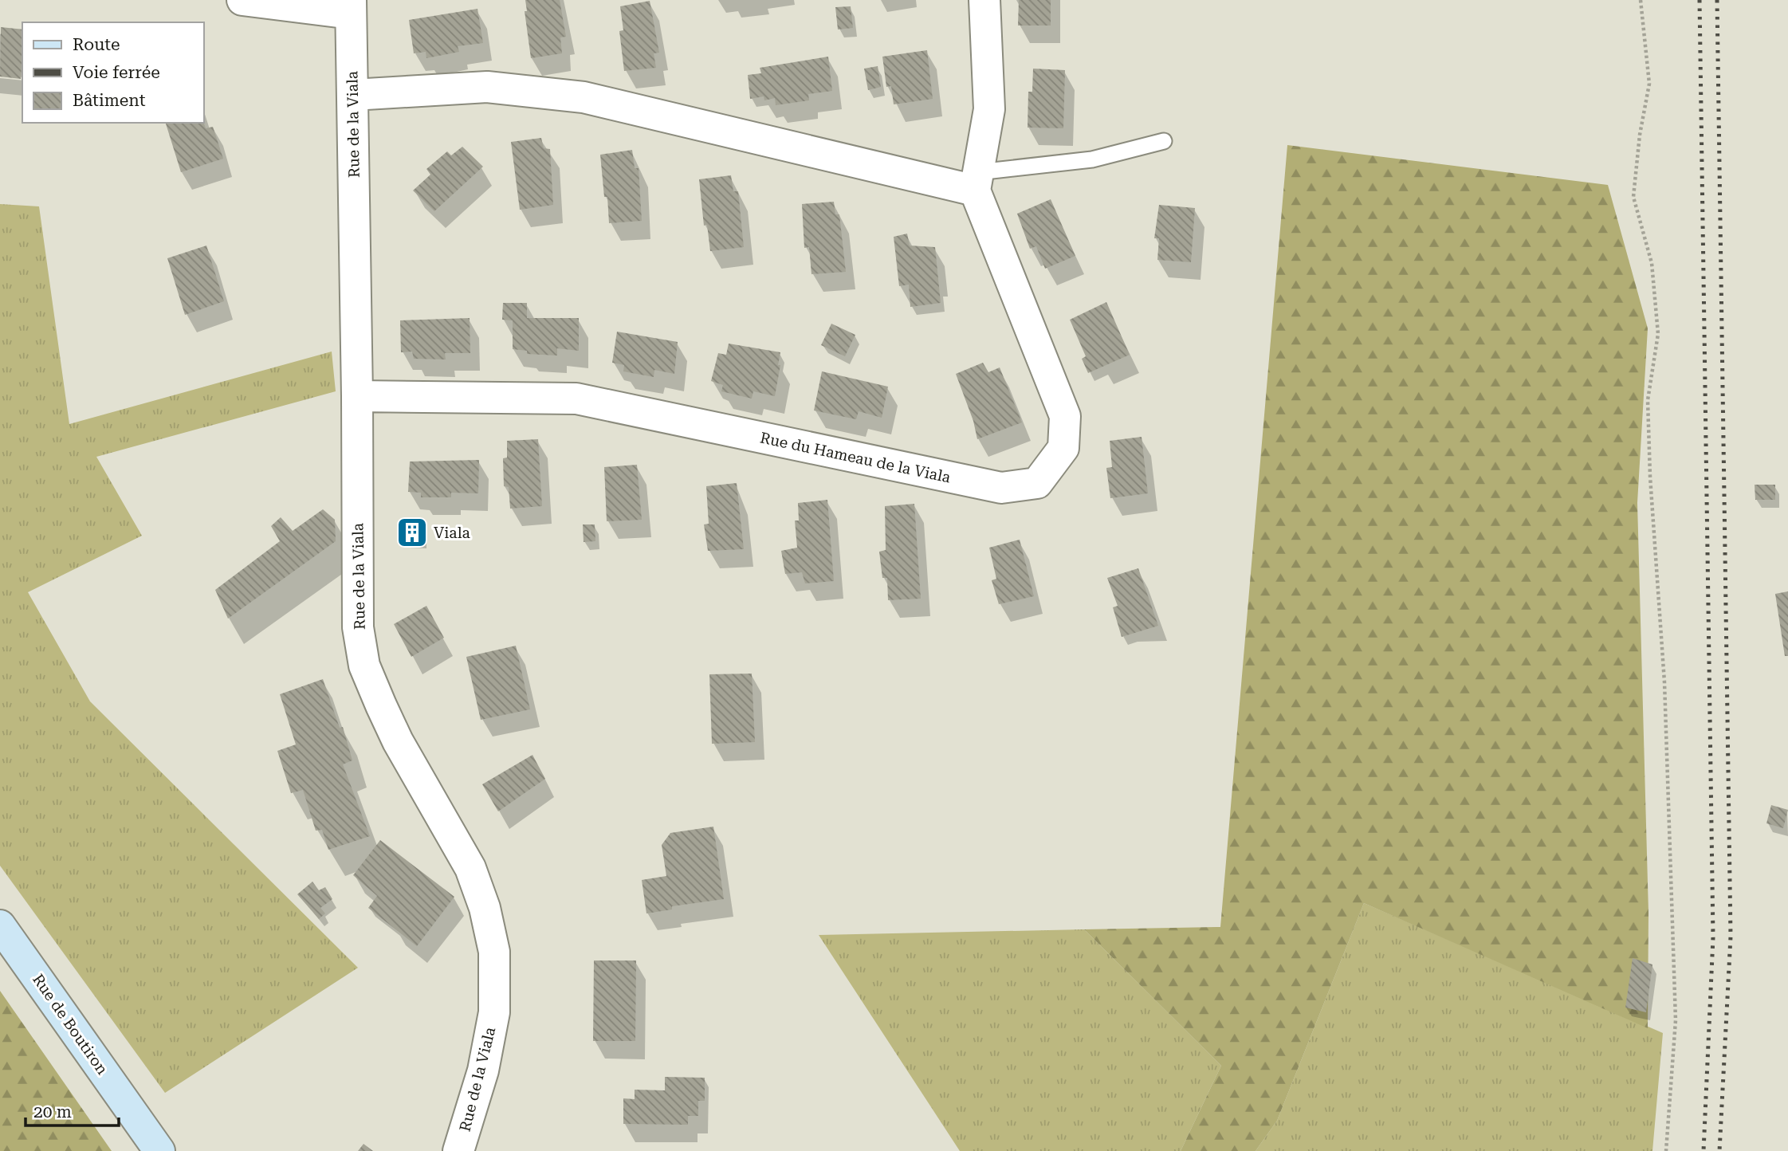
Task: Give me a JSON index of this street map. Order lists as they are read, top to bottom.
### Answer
{
  "streets": {
    "main road": ["Rue de Boutiron"],
    "street": ["Rue de la Viala", "Rue du Hameau de la Viala"]
  },
  "crossings": [
    ["Rue de la Viala", "Rue du Hameau de la Viala"]
  ],
  "places": {
    "building": ["Viala"]
  },
  "legend": ["Route", "Voie ferrée", "Bâtiment"],
  "scale_bar": "20 m"
}
